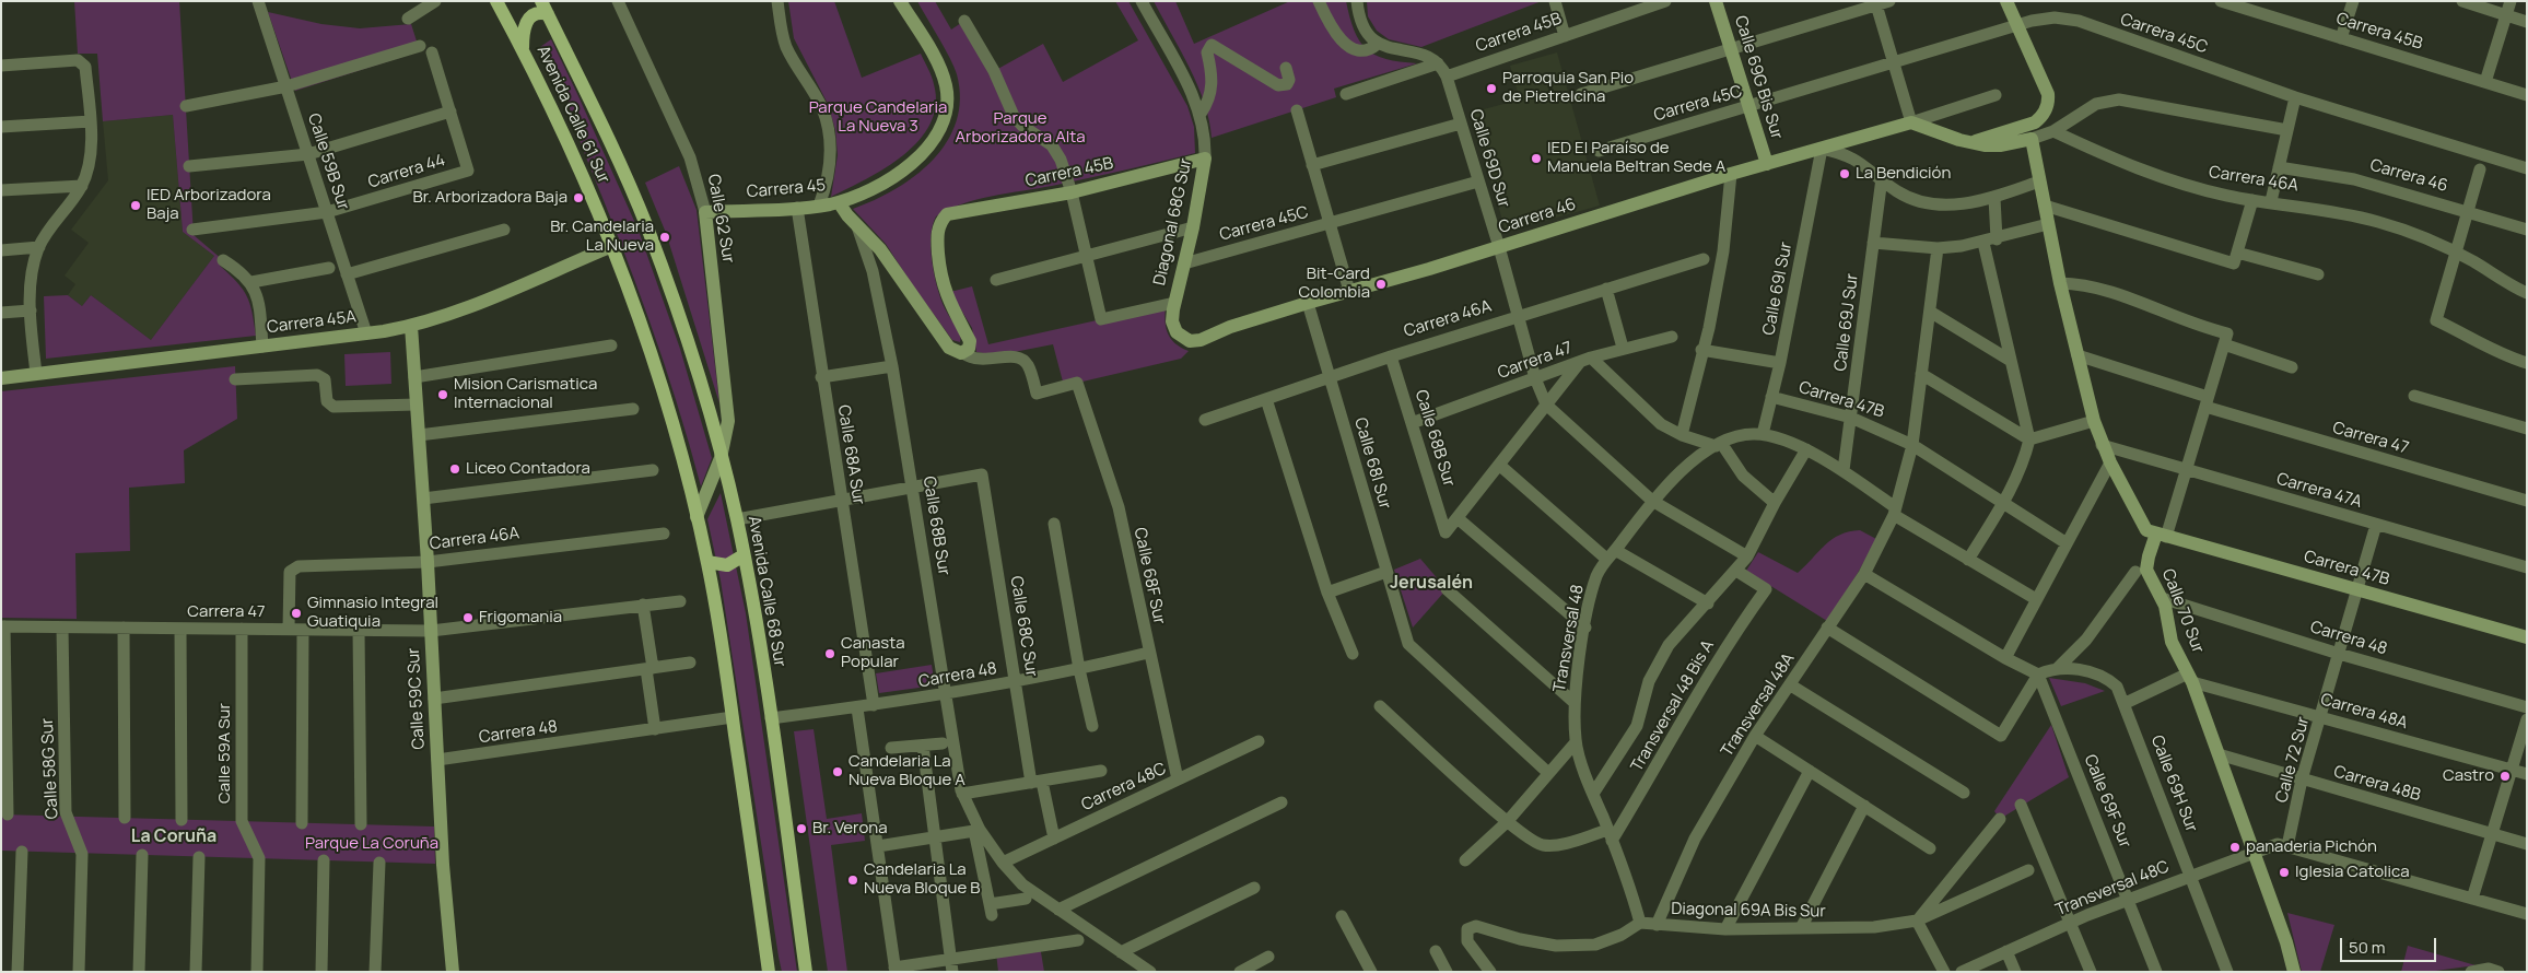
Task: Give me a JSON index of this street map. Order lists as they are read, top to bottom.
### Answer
{
  "streets": {
    "main road": ["Avenida Calle 61 Sur", "Avenida Calle 68 Sur"],
    "street": [
      "Carrera 45B",
      "Carrera 45C",
      "Calle 69G Bis Sur",
      "Calle 69D Sur",
      "Calle 59B Sur",
      "Carrera 44",
      "Carrera 46",
      "Carrera 46A",
      "Carrera 45",
      "Calle 62 Sur",
      "Diagonal 68G Sur",
      "Calle 69I Sur",
      "Carrera 45A",
      "Calle 69J Sur",
      "Carrera 47",
      "Carrera 47B",
      "Calle 68B Sur",
      "Calle 68A Sur",
      "Calle 68I Sur",
      "Carrera 47A",
      "Calle 68F Sur",
      "Calle 70 Sur",
      "Calle 68C Sur",
      "Transversal 48",
      "Carrera 48",
      "Calle 59C Sur",
      "Transversal 48A",
      "Transversal 48 Bis A",
      "Carrera 48A",
      "Calle 59A Sur",
      "Calle 72 Sur",
      "Calle 58G Sur",
      "Calle 69H Sur",
      "Carrera 48B",
      "Carrera 48C",
      "Calle 69F Sur",
      "Transversal 48C",
      "Diagonal 69A Bis Sur"
    ]
  },
  "crossings": [
    ["Carrera 45B", "Calle 69D Sur"],
    ["Carrera 45B", "Diagonal 68G Sur"],
    ["Carrera 45B", "Calle 68B Sur"],
    ["Carrera 45B", "Calle 68F Sur"],
    ["Carrera 45C", "Calle 69G Bis Sur"],
    ["Carrera 45C", "Calle 69D Sur"],
    ["Carrera 45C", "Diagonal 68G Sur"],
    ["Calle 69G Bis Sur", "Carrera 46"],
    ["Avenida Calle 61 Sur", "Carrera 45A"],
    ["Avenida Calle 61 Sur", "Avenida Calle 68 Sur"],
    ["Calle 69D Sur", "Carrera 46"],
    ["Calle 69D Sur", "Carrera 46A"],
    ["Calle 69D Sur", "Carrera 47"],
    ["Calle 59B Sur", "Carrera 44"],
    ["Calle 59B Sur", "Carrera 45A"],
    ["Carrera 46", "Diagonal 68G Sur"],
    ["Carrera 46", "Calle 69I Sur"],
    ["Carrera 46", "Calle 68I Sur"],
    ["Carrera 46A", "Carrera 47"],
    ["Carrera 46A", "Calle 68B Sur"],
    ["Carrera 46A", "Calle 68I Sur"],
    ["Carrera 46A", "Calle 59C Sur"],
    ["Carrera 45", "Calle 62 Sur"],
    ["Carrera 45", "Calle 68B Sur"],
    ["Carrera 45", "Calle 68A Sur"],
    ["Calle 62 Sur", "Avenida Calle 68 Sur"],
    ["Calle 69I Sur", "Carrera 47B"],
    ["Calle 69I Sur", "Transversal 48"],
    ["Carrera 45A", "Calle 59C Sur"],
    ["Calle 69J Sur", "Carrera 47B"],
    ["Carrera 47", "Calle 68B Sur"],
    ["Carrera 47", "Calle 59C Sur"],
    ["Carrera 47", "Calle 59A Sur"],
    ["Carrera 47", "Calle 58G Sur"],
    ["Carrera 47B", "Calle 70 Sur"],
    ["Carrera 47B", "Transversal 48A"],
    ["Carrera 47B", "Calle 72 Sur"],
    ["Calle 68B Sur", "Calle 68F Sur"],
    ["Calle 68B Sur", "Calle 68C Sur"],
    ["Calle 68B Sur", "Carrera 48"],
    ["Calle 68A Sur", "Carrera 48"],
    ["Carrera 47A", "Calle 72 Sur"],
    ["Calle 68F Sur", "Carrera 48"],
    ["Calle 68F Sur", "Carrera 48C"],
    ["Avenida Calle 68 Sur", "Carrera 48"],
    ["Calle 70 Sur", "Carrera 48"],
    ["Calle 70 Sur", "Carrera 48A"],
    ["Calle 70 Sur", "Carrera 48B"],
    ["Calle 70 Sur", "Transversal 48C"],
    ["Calle 68C Sur", "Carrera 48"],
    ["Calle 68C Sur", "Carrera 48C"],
    ["Transversal 48", "Transversal 48 Bis A"],
    ["Transversal 48", "Diagonal 69A Bis Sur"],
    ["Carrera 48", "Calle 59C Sur"],
    ["Carrera 48", "Calle 72 Sur"],
    ["Transversal 48A", "Diagonal 69A Bis Sur"],
    ["Carrera 48A", "Calle 72 Sur"],
    ["Calle 72 Sur", "Carrera 48B"],
    ["Calle 72 Sur", "Transversal 48C"],
    ["Calle 69H Sur", "Calle 69F Sur"],
    ["Calle 69H Sur", "Transversal 48C"],
    ["Calle 69F Sur", "Transversal 48C"]
  ],
  "districts": ["Jerusalén", "La Coruña"],
  "parks": ["Parque Candelaria La Nueva 3", "Parque Arborizadora Alta", "Parque La Coruña"],
  "places": [
    "Parroquia San Pio de Pietrelcina",
    "IED El Paraíso de Manuela Beltran Sede A",
    "La Bendición",
    "Br. Arborizadora Baja",
    "IED Arborizadora Baja",
    "Br. Candelaria La Nueva",
    "Bit-Card Colombia",
    "Mision Carismatica Internacional",
    "Liceo Contadora",
    "Gimnasio Integral Guatiquia",
    "Frigomania",
    "Canasta Popular",
    "Candelaria La Nueva Bloque A",
    "Castro",
    "Br. Verona",
    "panaderia Pichón",
    "Iglesia Catolica",
    "Candelaria La Nueva Bloque B"
  ],
  "scale_bar": "50 m"
}
